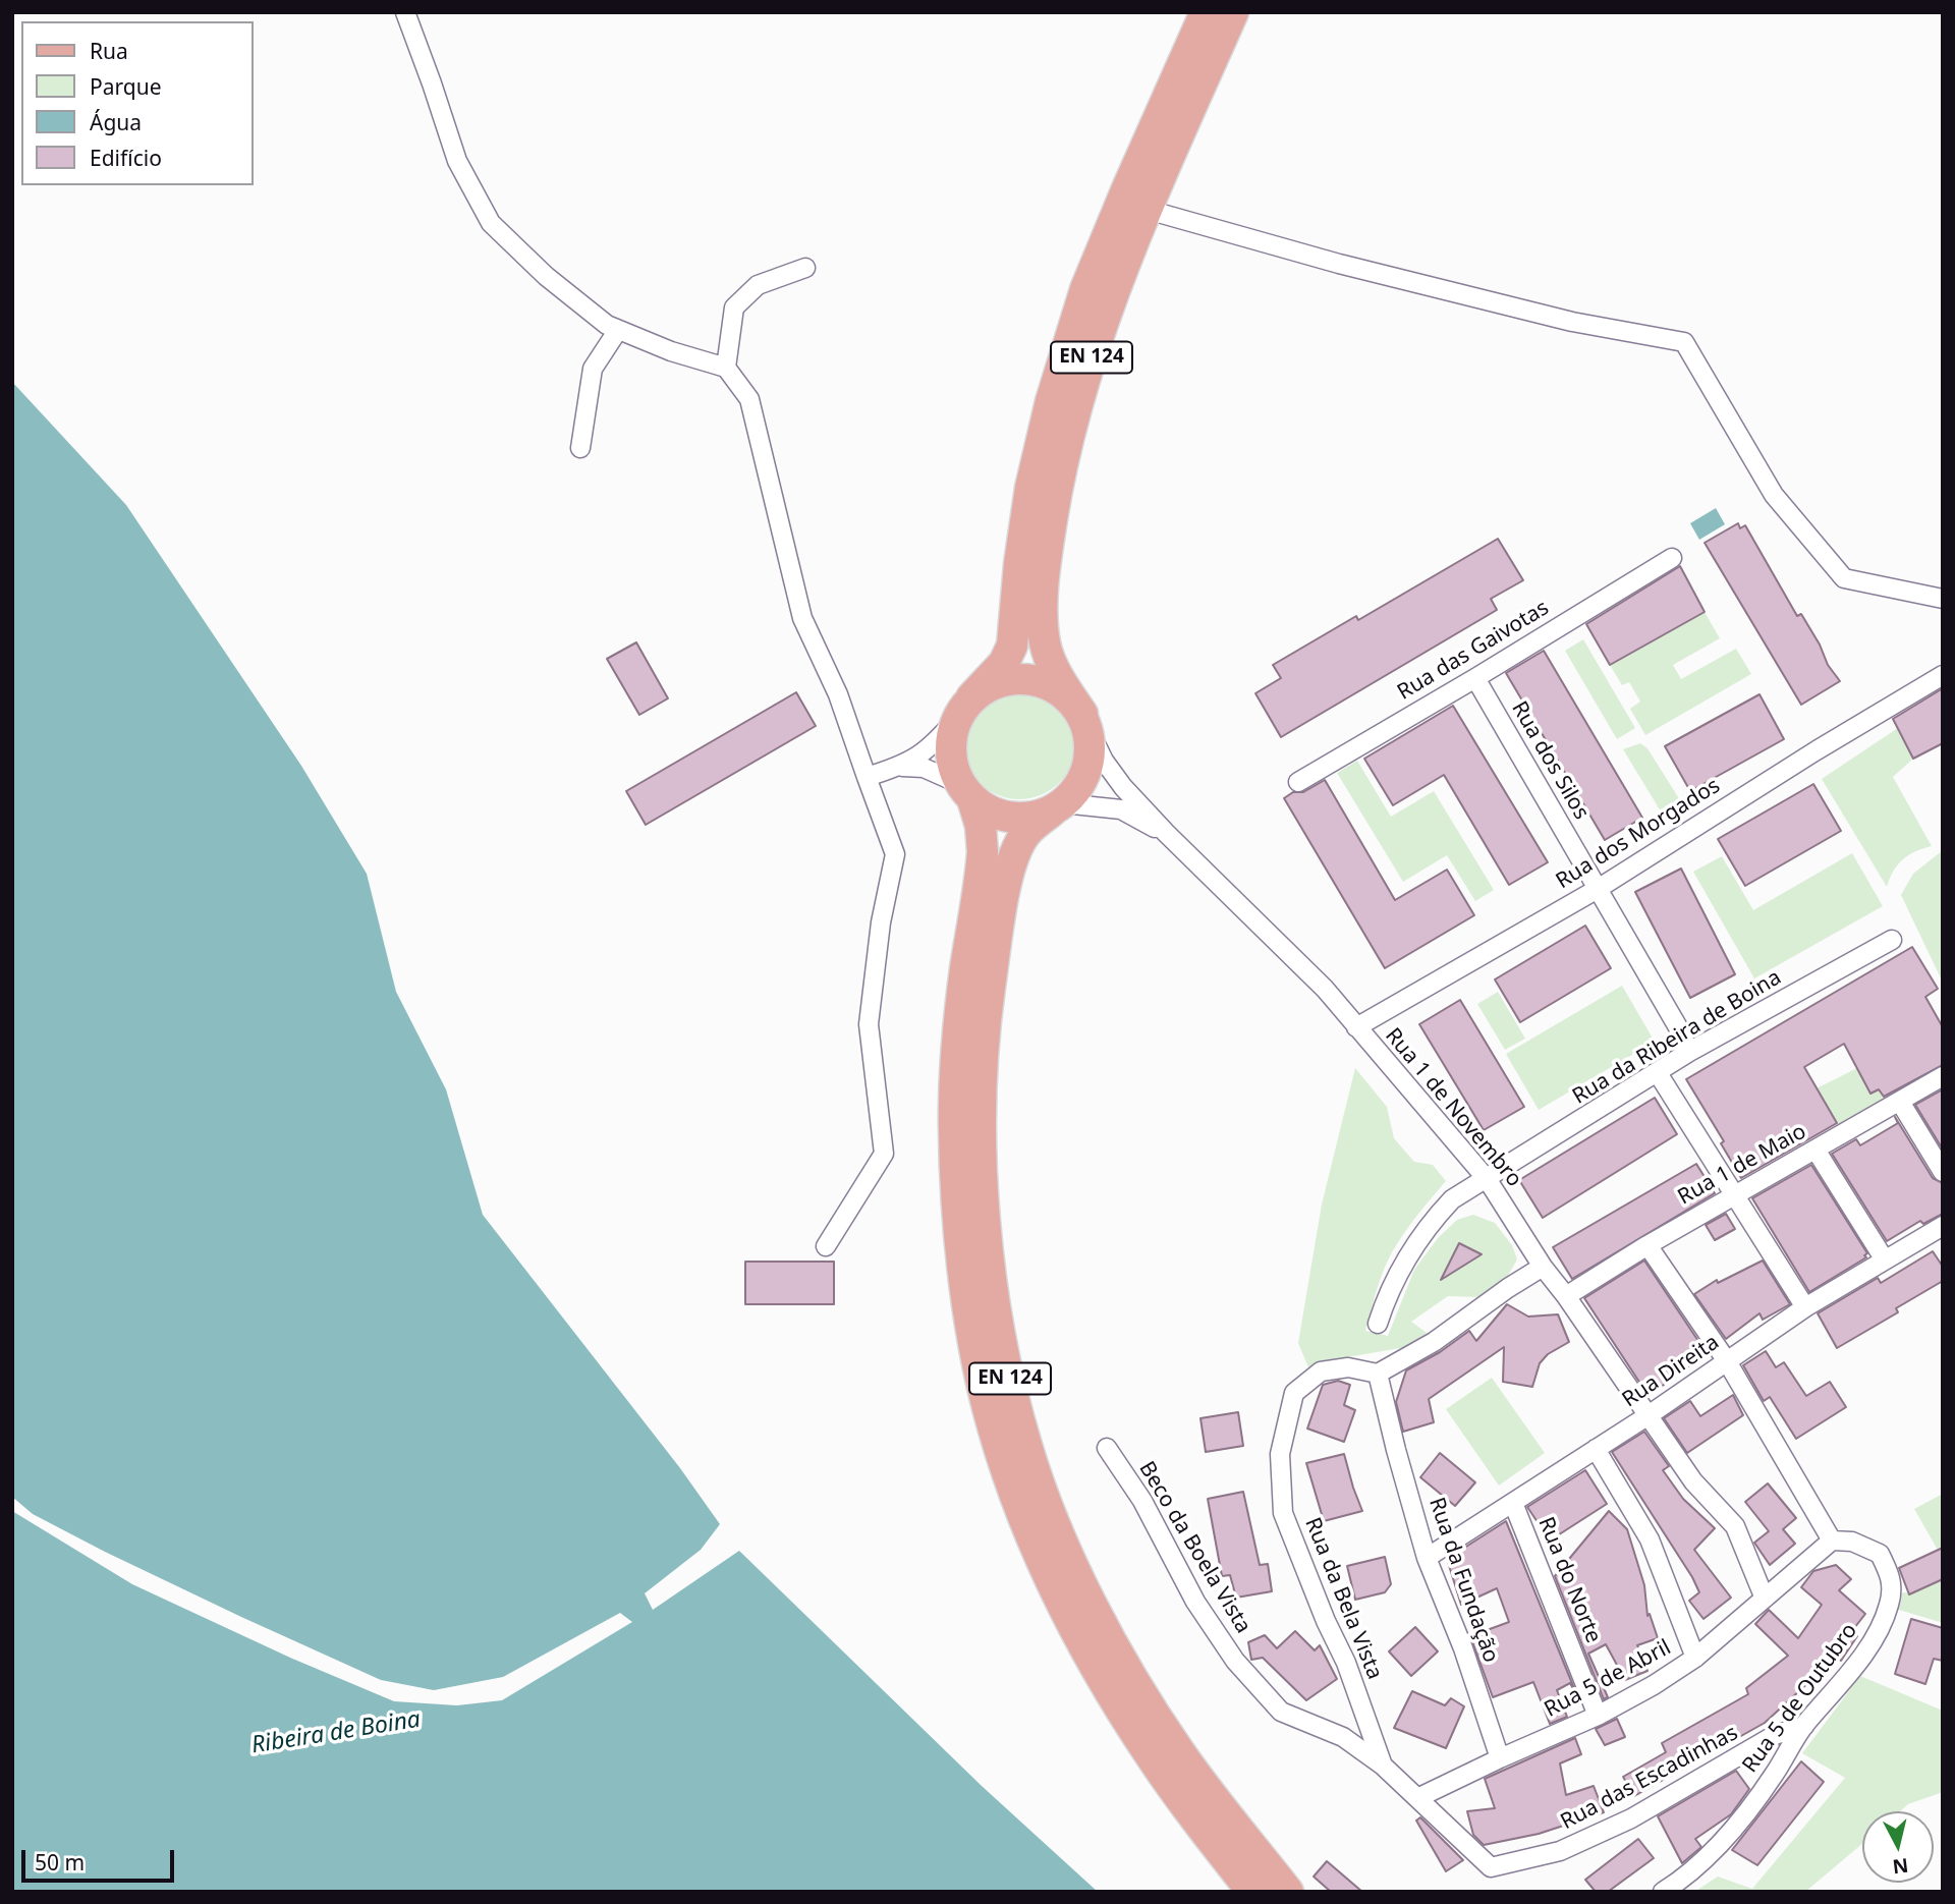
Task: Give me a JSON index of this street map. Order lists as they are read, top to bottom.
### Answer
{
  "streets": {
    "main road": ["EN 124"],
    "street": [
      "Rua das Gaivotas",
      "Rua dos Silos",
      "Rua dos Morgados",
      "Rua da Ribeira de Boina",
      "Rua 1 de Novembro",
      "Rua 1 de Maio",
      "Rua Direita",
      "Beco da Boela Vista",
      "Rua da Fundação",
      "Rua do Norte",
      "Rua da Bela Vista",
      "Rua 5 de Abril",
      "Rua 5 de Outubro",
      "Rua das Escadinhas"
    ]
  },
  "crossings": [
    ["Rua das Gaivotas", "Rua dos Silos"],
    ["Rua dos Silos", "Rua dos Morgados"],
    ["Rua dos Silos", "Rua da Ribeira de Boina"],
    ["Rua dos Morgados", "Rua 1 de Novembro"],
    ["Rua da Ribeira de Boina", "Rua 1 de Novembro"],
    ["Rua 1 de Novembro", "Rua 1 de Maio"],
    ["Rua 1 de Novembro", "Rua Direita"],
    ["Rua 1 de Novembro", "Rua 5 de Abril"],
    ["Rua Direita", "Rua da Fundação"],
    ["Rua Direita", "Rua do Norte"],
    ["Beco da Boela Vista", "Rua da Bela Vista"],
    ["Beco da Boela Vista", "Rua das Escadinhas"],
    ["Rua da Fundação", "Rua da Bela Vista"],
    ["Rua da Fundação", "Rua 5 de Abril"],
    ["Rua do Norte", "Rua 5 de Abril"],
    ["Rua da Bela Vista", "Rua das Escadinhas"],
    ["Rua 5 de Abril", "Rua 5 de Outubro"],
    ["Rua 5 de Abril", "Rua das Escadinhas"],
    ["Rua 5 de Outubro", "Rua das Escadinhas"]
  ],
  "water": ["Ribeira de Boina"],
  "legend": [
    "Rua",
    "Parque",
    "Água",
    "Edifício"
  ],
  "scale_bar": "50 m",
  "north": "bottom"
}
